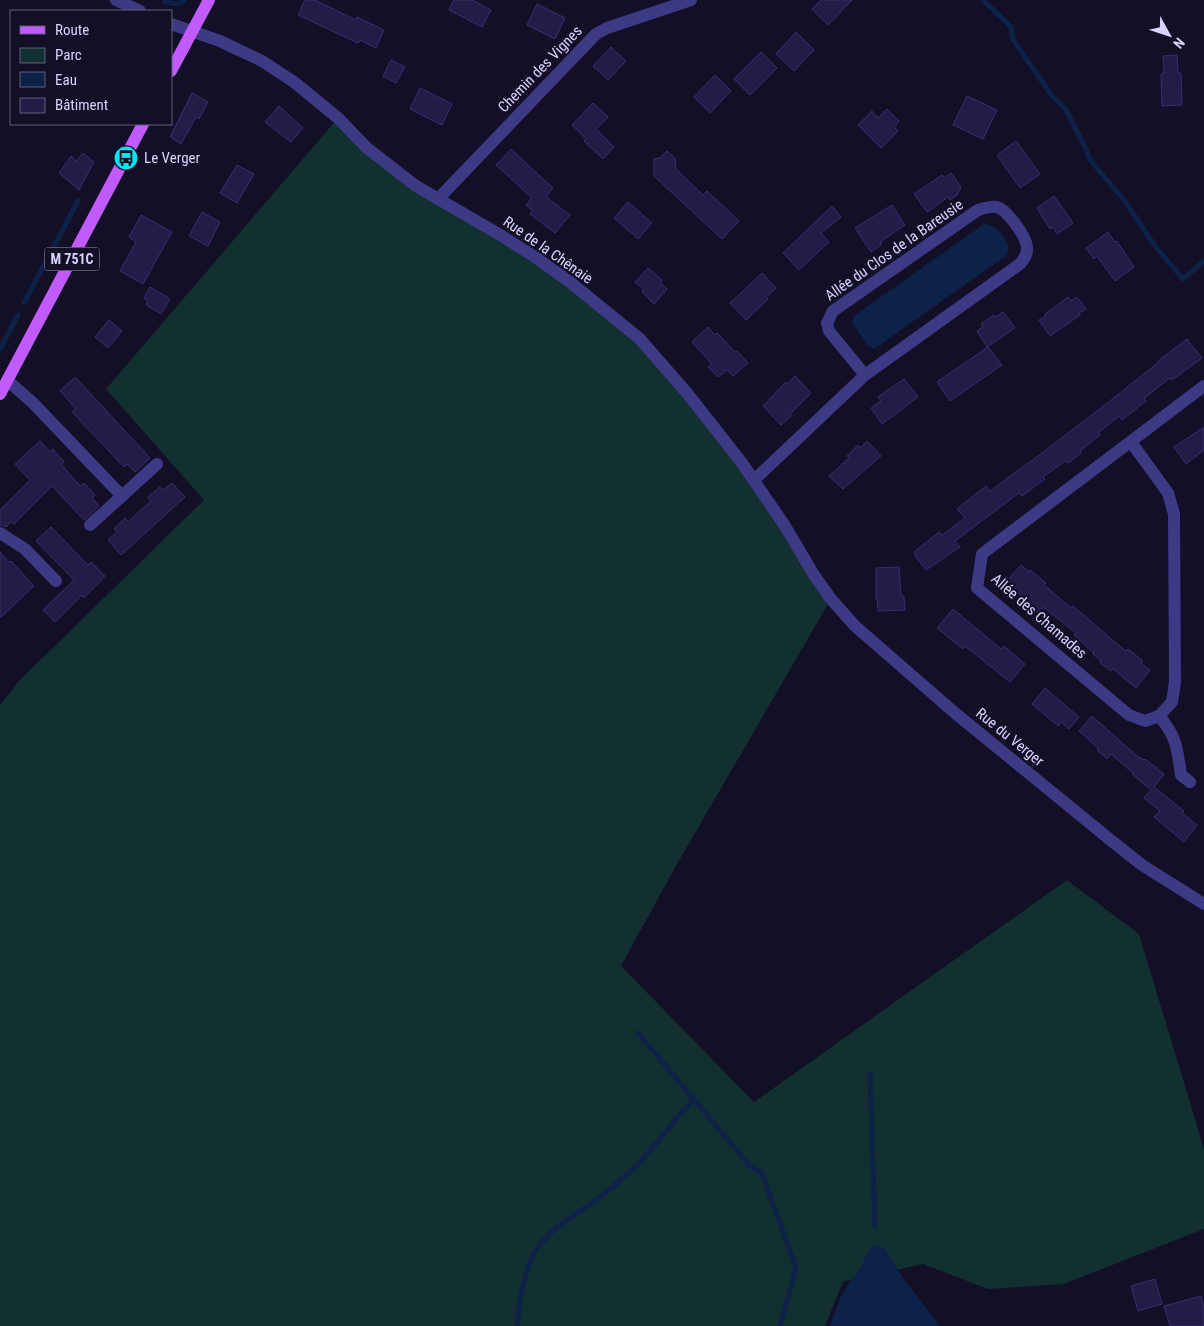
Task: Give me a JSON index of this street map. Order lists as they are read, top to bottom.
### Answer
{
  "streets": {
    "main road": ["M 751C"],
    "street": [
      "Chemin des Vignes",
      "Rue de la Chênaie",
      "Allée du Clos de la Bareusie",
      "Allée des Chamades",
      "Rue du Verger"
    ]
  },
  "crossings": [
    ["Chemin des Vignes", "Rue de la Chênaie"],
    ["Rue de la Chênaie", "Allée du Clos de la Bareusie"],
    ["Rue de la Chênaie", "Rue du Verger"]
  ],
  "places": {
    "bus stop": ["Le Verger"]
  },
  "legend": [
    "Route",
    "Parc",
    "Eau",
    "Bâtiment"
  ],
  "north": "bottom right"
}
